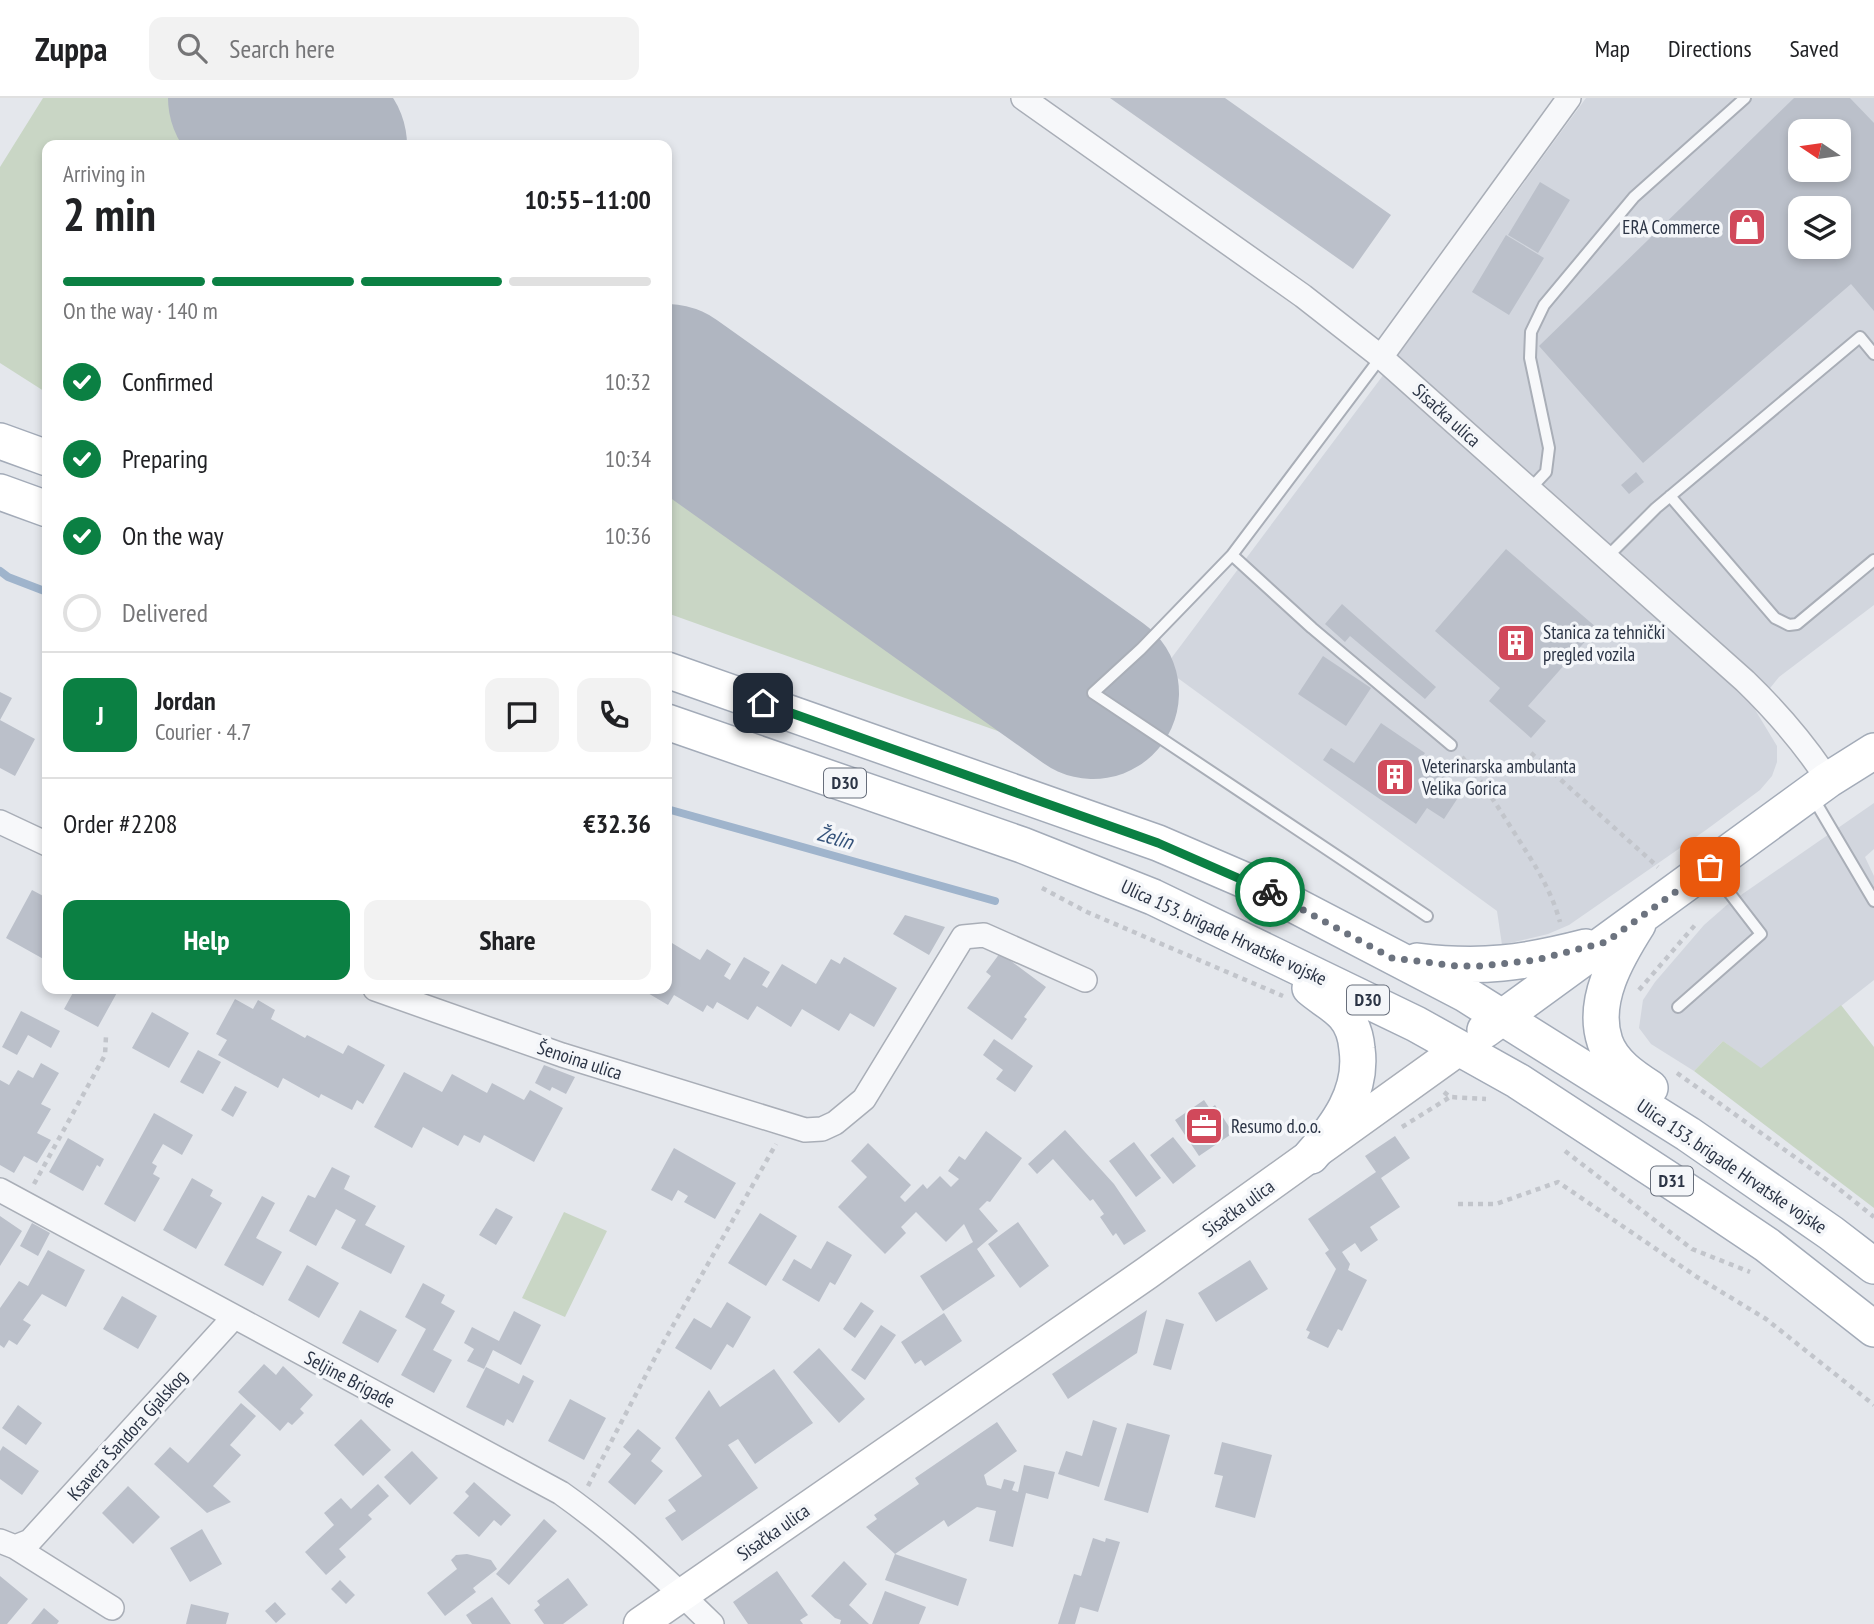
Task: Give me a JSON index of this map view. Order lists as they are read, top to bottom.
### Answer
{
  "streets": {
    "main road": [
      "Sisačka ulica",
      "D30",
      "Ulica 153. brigade Hrvatske vojske",
      "D31"
    ],
    "street": ["Šenoina ulica", "Seljine Brigade", "Ksavera Šandora Gjalskog"]
  },
  "crossings": [
    ["Sisačka ulica", "Ulica 153. brigade Hrvatske vojske"],
    ["Sisačka ulica", "Seljine Brigade"],
    ["Seljine Brigade", "Ksavera Šandora Gjalskog"]
  ],
  "water": ["Želin"],
  "places": {
    "shop": ["ERA Commerce"],
    "building": ["Stanica za tehnički pregled vozila", "Veterinarska ambulanta Velika Gorica"],
    "office": ["Resumo d.o.o."]
  },
  "north": "left",
  "page": {
    "header": "Zuppa",
    "search": "Search here",
    "nav": ["Map", "Directions", "Saved"],
    "heading": ["2 min", "Arriving in", "10:55–11:00"],
    "panel": [
      "Jordan",
      "Courier · 4.7",
      "Order #2208",
      "€32.36"
    ],
    "bar": "On the way · 140 m",
    "list": [
      ["Confirmed", "10:32"],
      ["Preparing", "10:34"],
      ["On the way", "10:36"],
      "Delivered"
    ],
    "round": "J",
    "buttons": ["Help", "Share"]
  }
}
